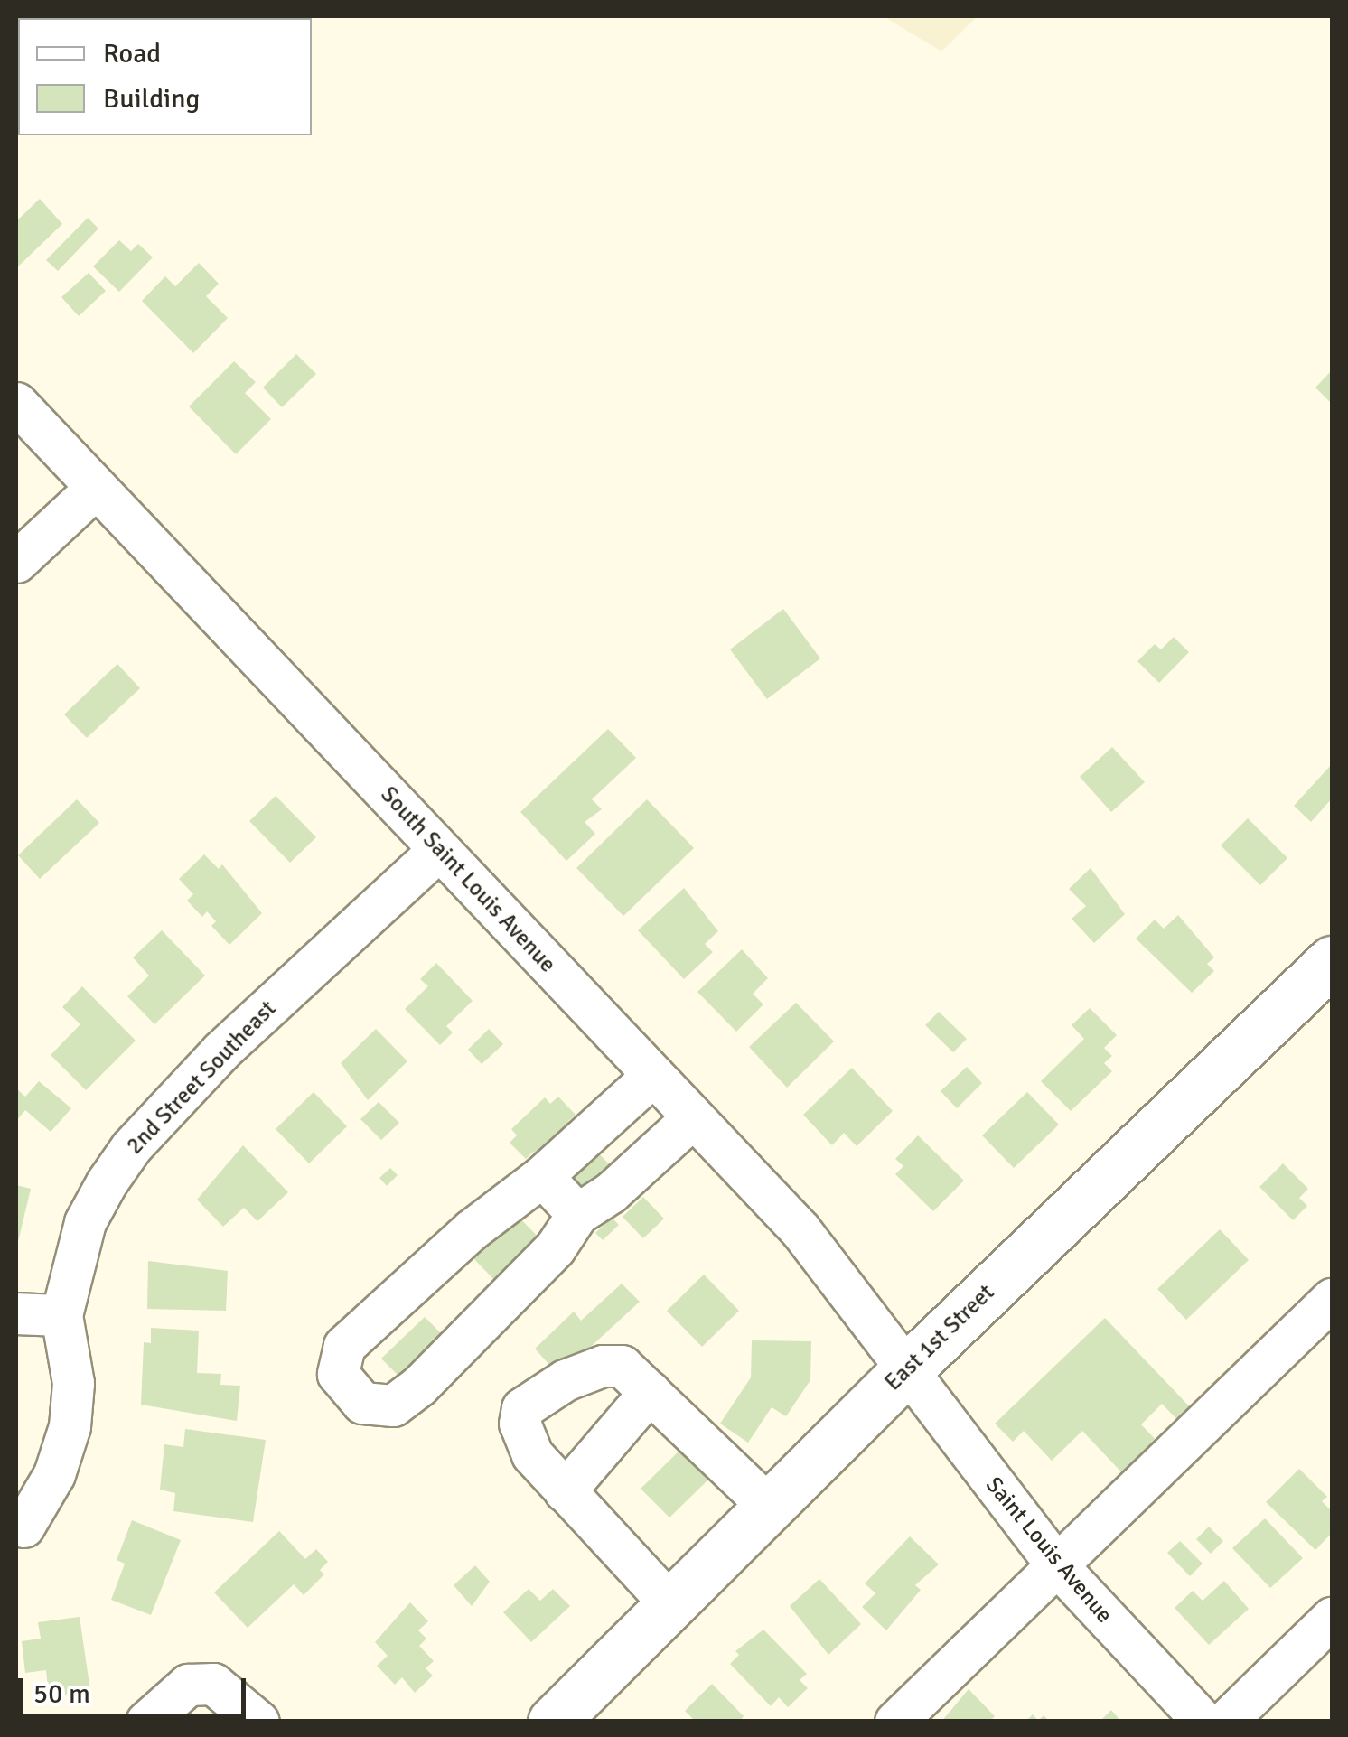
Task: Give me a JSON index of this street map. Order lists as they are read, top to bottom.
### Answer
{
  "streets": {
    "main road": ["East 1st Street"],
    "street": ["South Saint Louis Avenue", "2nd Street Southeast", "Saint Louis Avenue"]
  },
  "crossings": [
    ["South Saint Louis Avenue", "2nd Street Southeast"],
    ["South Saint Louis Avenue", "East 1st Street"],
    ["South Saint Louis Avenue", "Saint Louis Avenue"],
    ["East 1st Street", "Saint Louis Avenue"]
  ],
  "legend": ["Road", "Building"],
  "scale_bar": "50 m"
}
